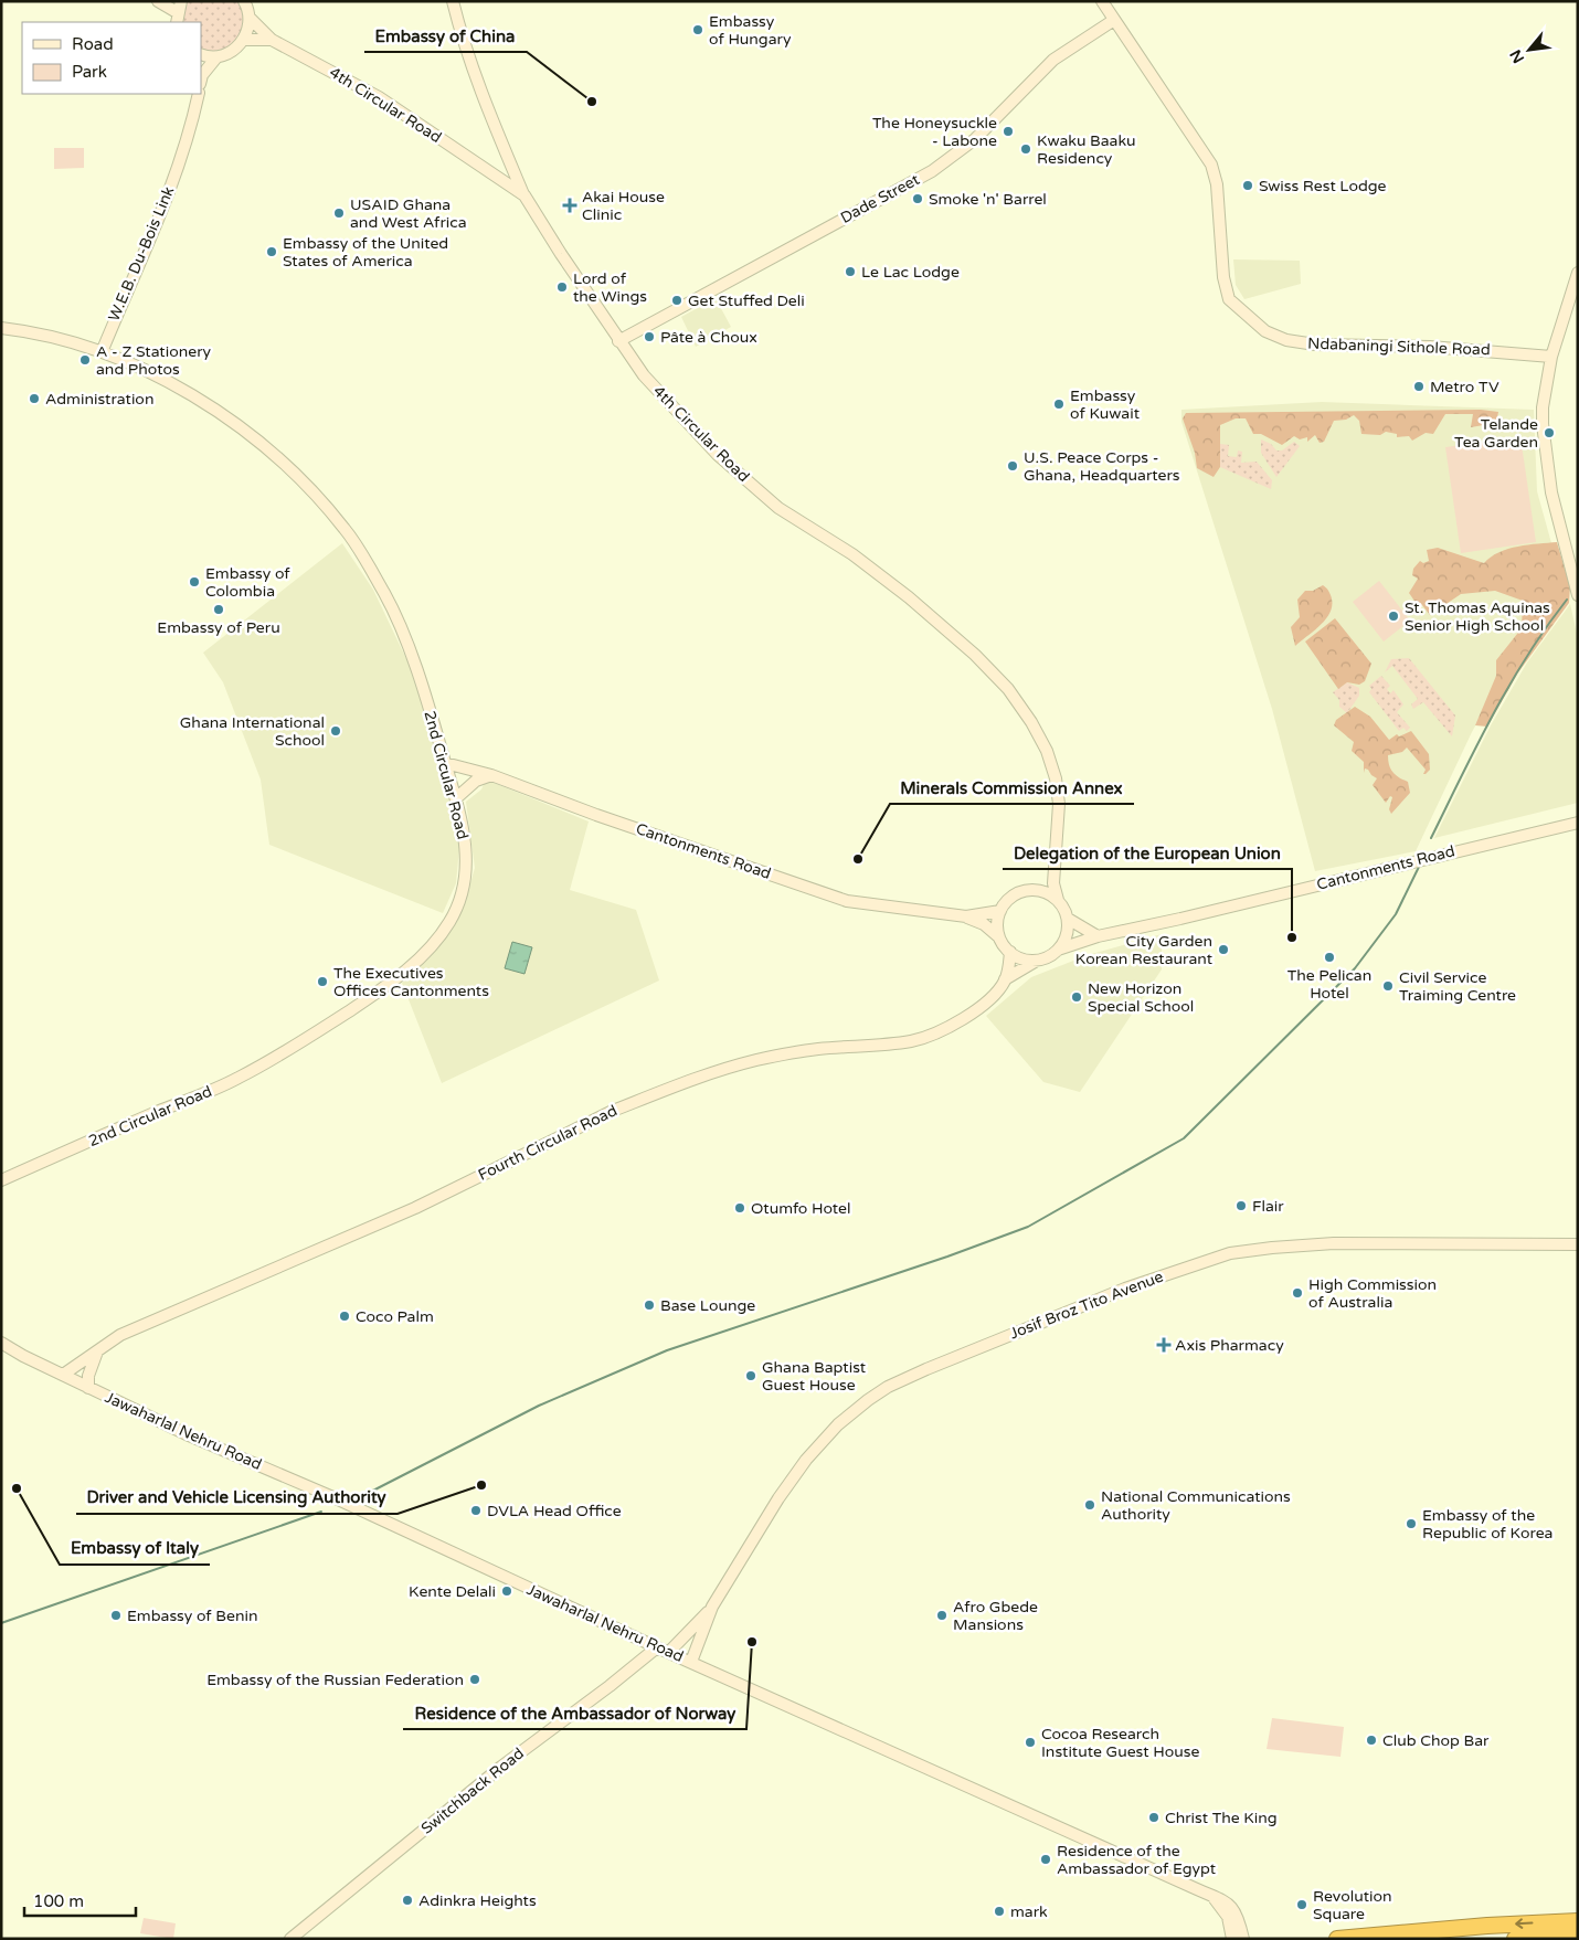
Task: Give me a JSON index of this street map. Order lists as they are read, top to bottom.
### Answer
{
  "streets": {
    "street": [
      "4th Circular Road",
      "Dade Street",
      "W.E.B. Du-Bois Link",
      "Ndabaningi Sithole Road",
      "2nd Circular Road",
      "Cantonments Road",
      "Fourth Circular Road",
      "Josif Broz Tito Avenue",
      "Jawaharlal Nehru Road",
      "Switchback Road"
    ]
  },
  "crossings": [
    ["4th Circular Road", "Dade Street"],
    ["4th Circular Road", "Cantonments Road"],
    ["4th Circular Road", "Fourth Circular Road"],
    ["Dade Street", "Ndabaningi Sithole Road"],
    ["W.E.B. Du-Bois Link", "2nd Circular Road"],
    ["2nd Circular Road", "Cantonments Road"],
    ["Cantonments Road", "Fourth Circular Road"],
    ["Fourth Circular Road", "Jawaharlal Nehru Road"],
    ["Josif Broz Tito Avenue", "Jawaharlal Nehru Road"],
    ["Jawaharlal Nehru Road", "Switchback Road"]
  ],
  "places": {
    "other": [
      "Embassy of Hungary",
      "Embassy of China",
      "The Honeysuckle - Labone",
      "Kwaku Baaku Residency",
      "Swiss Rest Lodge",
      "Smoke 'n' Barrel",
      "USAID Ghana and West Africa",
      "Embassy of the United States of America",
      "Le Lac Lodge",
      "Lord of the Wings",
      "Get Stuffed Deli",
      "Pâte à Choux",
      "A - Z Stationery and Photos",
      "Metro TV",
      "Administration",
      "Embassy of Kuwait",
      "Telande Tea Garden",
      "U.S. Peace Corps - Ghana, Headquarters",
      "Embassy of Colombia",
      "Embassy of Peru",
      "St. Thomas Aquinas Senior High School",
      "Ghana International School",
      "Minerals Commission Annex",
      "Delegation of the European Union",
      "City Garden Korean Restaurant",
      "The Pelican Hotel",
      "The Executives Offices Cantonments",
      "Civil Service Traiming Centre",
      "New Horizon Special School",
      "Flair",
      "Otumfo Hotel",
      "High Commission of Australia",
      "Base Lounge",
      "Coco Palm",
      "Ghana Baptist Guest House",
      "Driver and Vehicle Licensing Authority",
      "Embassy of Italy",
      "National Communications Authority",
      "DVLA Head Office",
      "Embassy of the Republic of Korea",
      "Kente Delali",
      "Embassy of Benin",
      "Afro Gbede Mansions",
      "Residence of the Ambassador of Norway",
      "Embassy of the Russian Federation",
      "Club Chop Bar",
      "Cocoa Research Institute Guest House",
      "Christ The King",
      "Residence of the Ambassador of Egypt",
      "Adinkra Heights",
      "Revolution Square",
      "mark"
    ],
    "health": ["Akai House Clinic", "Axis Pharmacy"]
  },
  "legend": ["Road", "Park"],
  "scale_bar": "100 m",
  "north": "bottom left"
}
